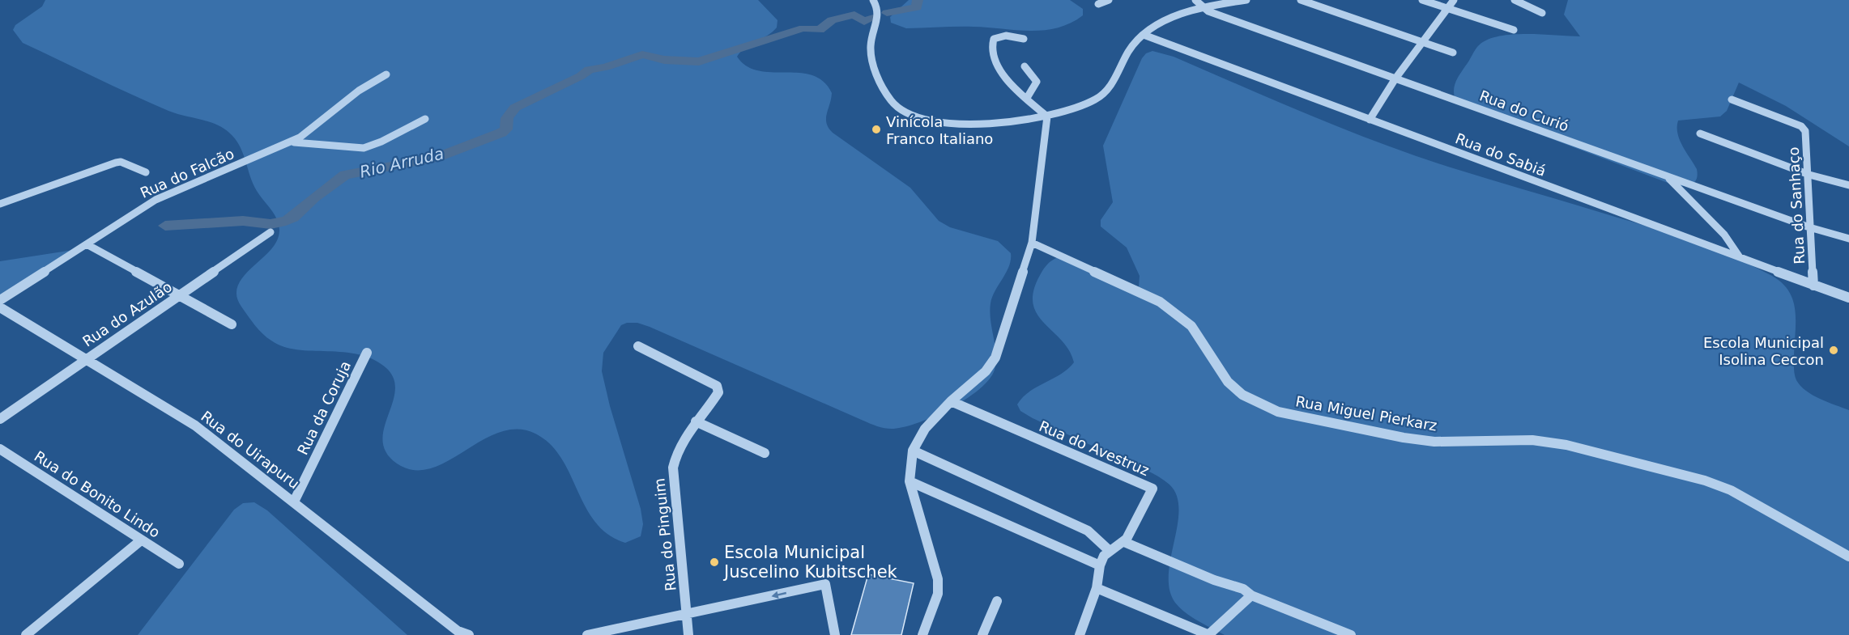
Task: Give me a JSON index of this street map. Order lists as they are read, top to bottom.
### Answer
{
  "streets": {
    "street": [
      "Rua do Curió",
      "Rua do Sabiá",
      "Rua do Falcão",
      "Rua do Sanhaço",
      "Rua do Azulão",
      "Rua da Coruja",
      "Rua Miguel Pierkarz",
      "Rua do Avestruz",
      "Rua do Uirapuru",
      "Rua do Bonito Lindo",
      "Rua do Pinguim"
    ]
  },
  "crossings": [
    ["Rua do Curió", "Rua do Sanhaço"],
    ["Rua do Sabiá", "Rua do Sanhaço"],
    ["Rua do Azulão", "Rua do Uirapuru"],
    ["Rua da Coruja", "Rua do Uirapuru"]
  ],
  "water": ["Rio Arruda"],
  "places": ["Vinícola Franco Italiano", "Escola Municipal Isolina Ceccon", "Escola Municipal Juscelino Kubitschek"]
}
